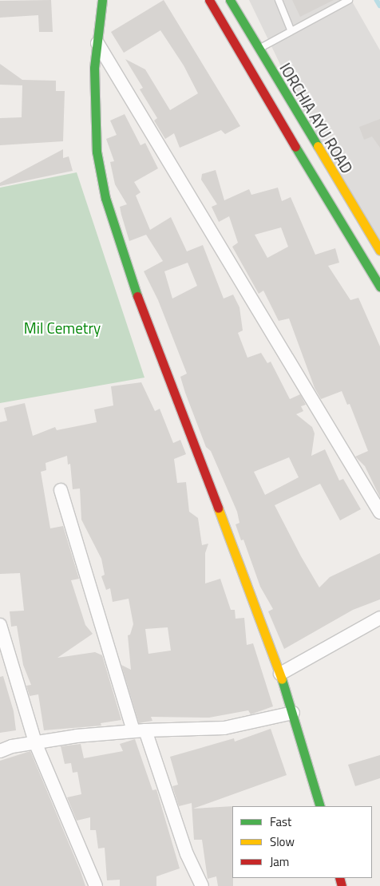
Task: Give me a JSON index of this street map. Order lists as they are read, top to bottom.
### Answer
{
  "streets": {
    "street": ["IORCHIA AYU ROAD"]
  },
  "parks": ["Mil Cemetry"],
  "legend": ["Fast", "Slow", "Jam"]
}
